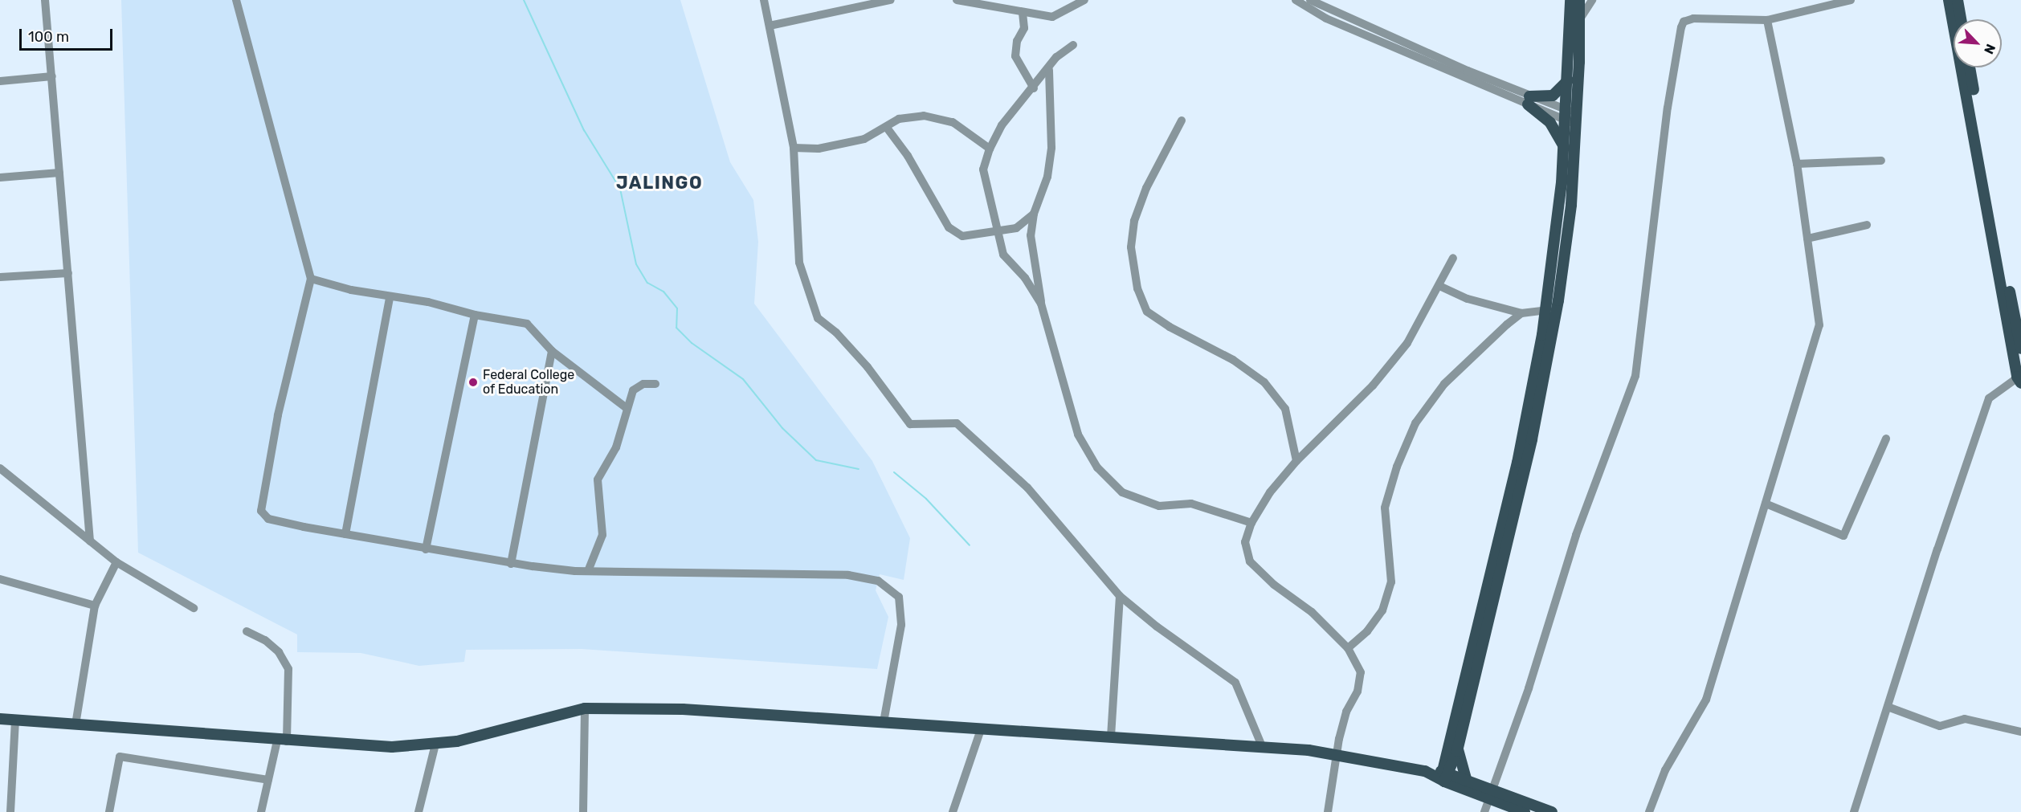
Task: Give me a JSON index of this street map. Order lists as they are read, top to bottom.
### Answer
{
  "districts": ["JALINGO"],
  "places": ["Federal College of Education"],
  "scale_bar": "100 m",
  "north": "bottom right"
}
